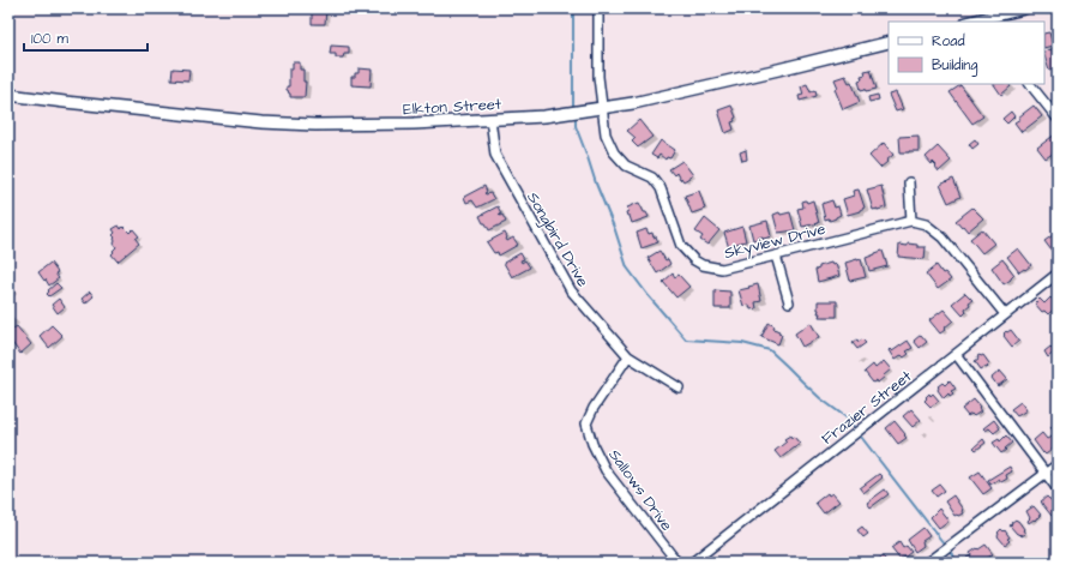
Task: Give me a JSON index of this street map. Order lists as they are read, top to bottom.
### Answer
{
  "streets": {
    "street": [
      "Elkton Street",
      "Songbird Drive",
      "Skyview Drive",
      "Frazier Street",
      "Sallows Drive"
    ]
  },
  "crossings": [
    ["Elkton Street", "Songbird Drive"],
    ["Elkton Street", "Skyview Drive"],
    ["Songbird Drive", "Sallows Drive"]
  ],
  "legend": ["Road", "Building"],
  "scale_bar": "100 m"
}
